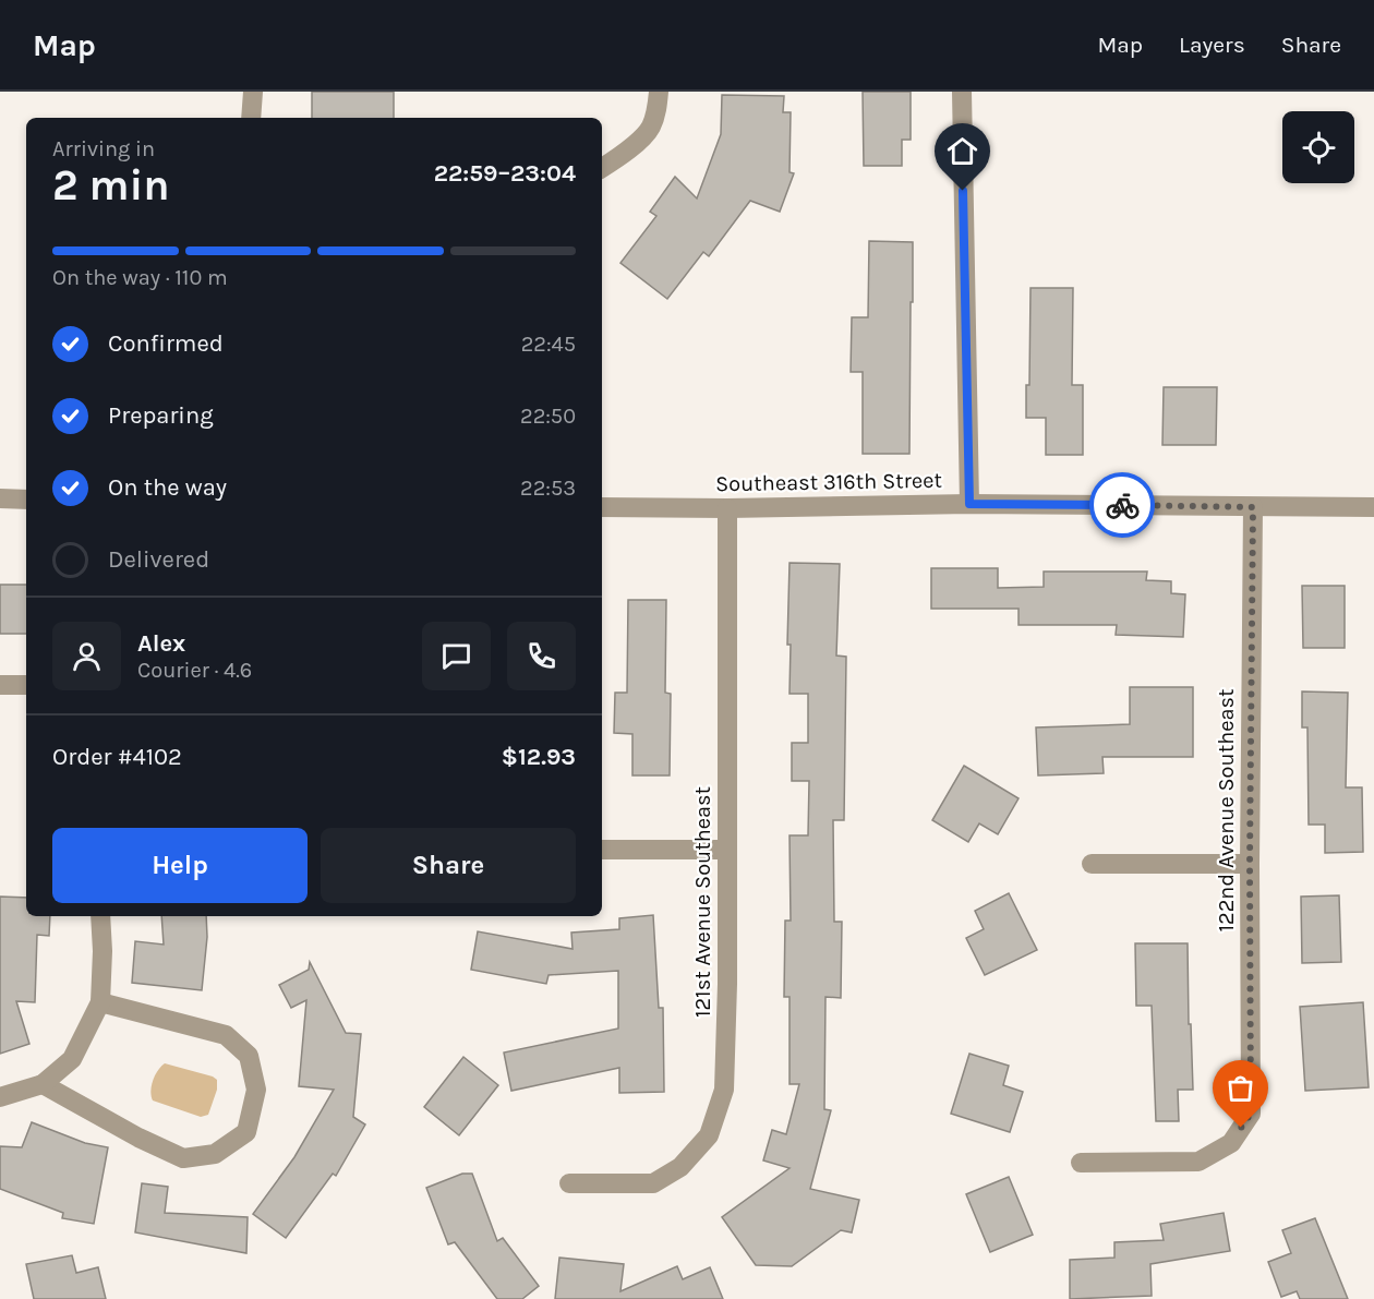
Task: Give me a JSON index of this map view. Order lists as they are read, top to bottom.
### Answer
{
  "streets": {
    "street": ["Southeast 316th Street", "122nd Avenue Southeast", "121st Avenue Southeast"]
  },
  "crossings": [
    ["Southeast 316th Street", "122nd Avenue Southeast"],
    ["Southeast 316th Street", "121st Avenue Southeast"]
  ],
  "page": {
    "header": "Map",
    "nav": ["Map", "Layers", "Share"],
    "heading": ["2 min", "Arriving in", "22:59–23:04"],
    "panel": [
      "Alex",
      "Courier · 4.6",
      "Order #4102",
      "$12.93"
    ],
    "bar": "On the way · 110 m",
    "list": [
      ["Confirmed", "22:45"],
      ["Preparing", "22:50"],
      ["On the way", "22:53"],
      "Delivered"
    ],
    "buttons": ["Help", "Share"]
  }
}
